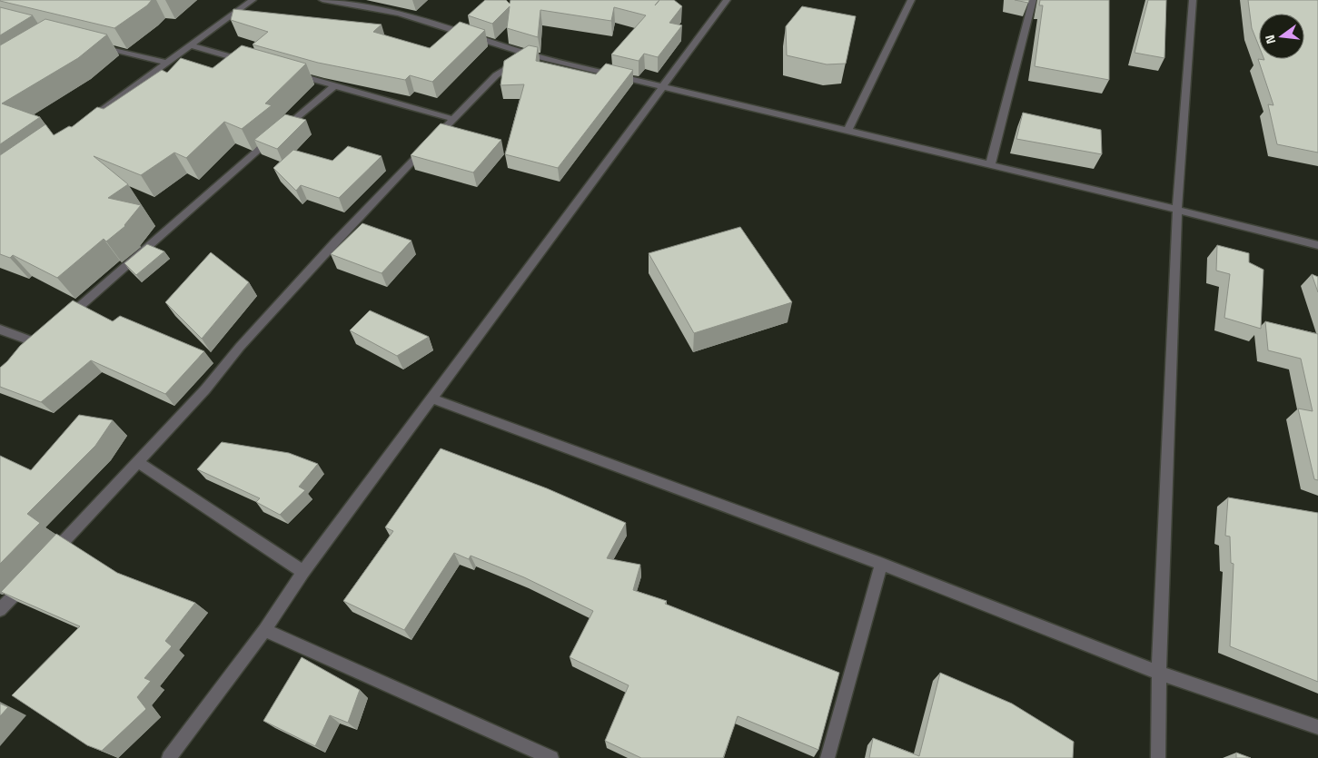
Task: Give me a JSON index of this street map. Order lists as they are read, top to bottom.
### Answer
{
  "north": "left"
}
